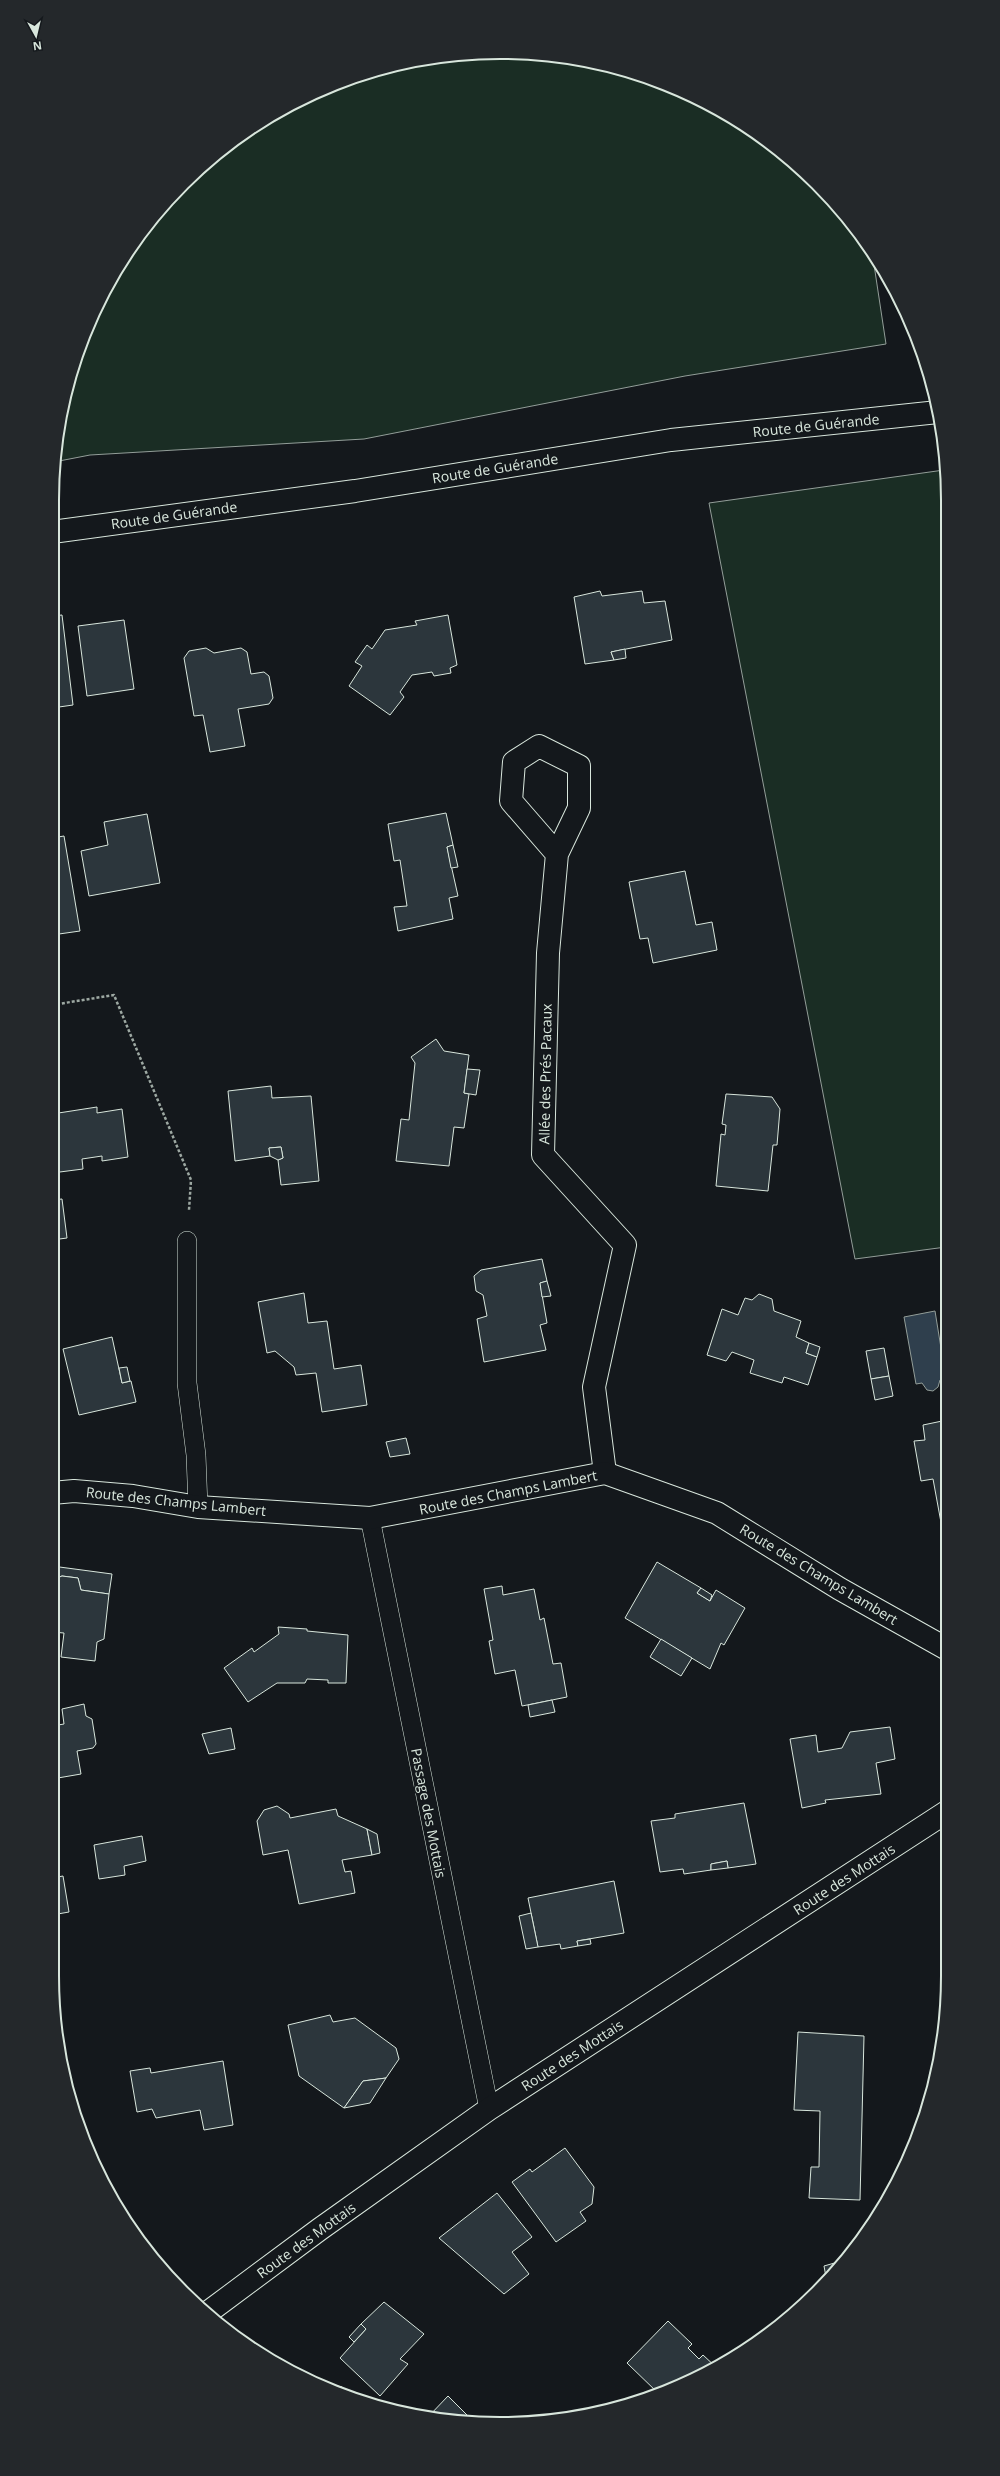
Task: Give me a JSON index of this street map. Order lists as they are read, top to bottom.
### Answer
{
  "streets": {
    "street": [
      "Route de Guérande",
      "Allée des Prés Pacaux",
      "Route des Champs Lambert",
      "Route des Mottais"
    ],
    "lane": ["Passage des Mottais"]
  },
  "crossings": [
    ["Allée des Prés Pacaux", "Route des Champs Lambert"],
    ["Route des Champs Lambert", "Passage des Mottais"],
    ["Passage des Mottais", "Route des Mottais"]
  ],
  "north": "bottom"
}
